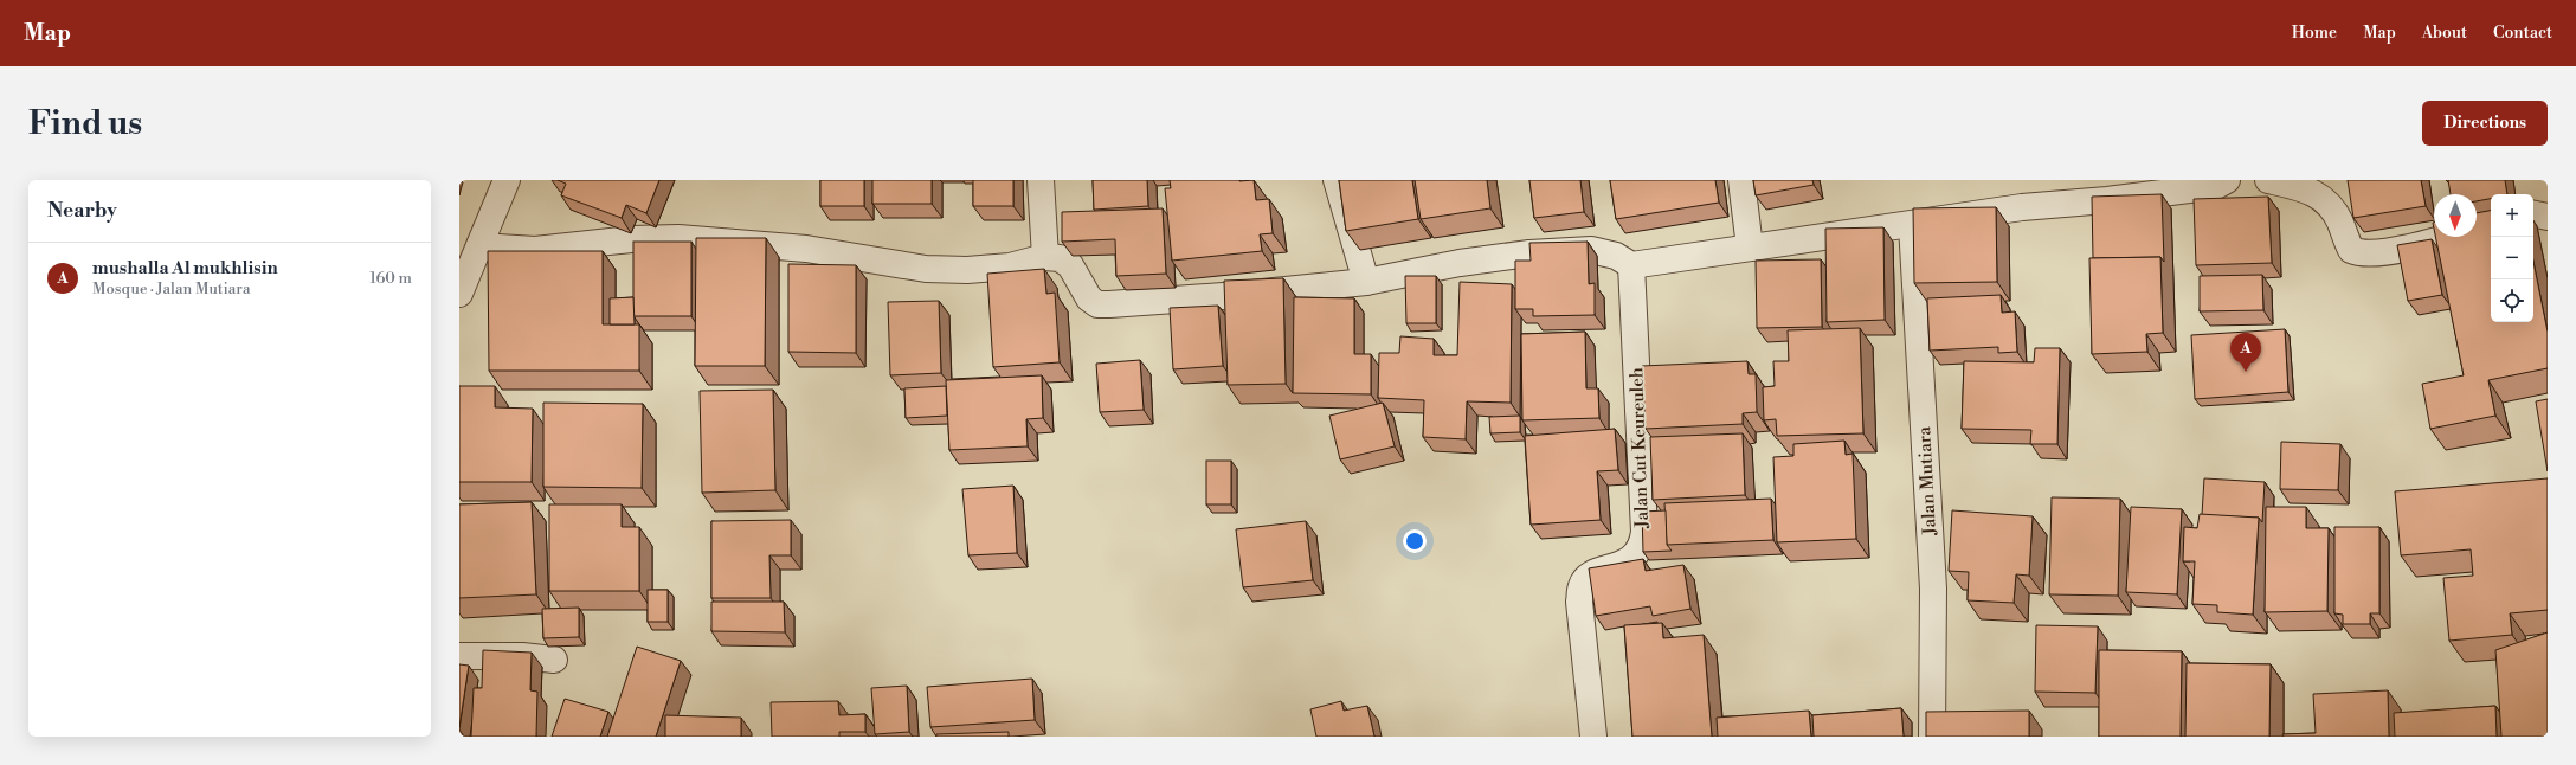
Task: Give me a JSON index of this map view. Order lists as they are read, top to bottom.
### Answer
{
  "streets": {
    "street": ["Jalan Cut Keureuleh", "Jalan Mutiara"]
  },
  "north": "bottom",
  "page": {
    "header": "Map",
    "nav": [
      "Home",
      "Map",
      "About",
      "Contact"
    ],
    "buttons": "Directions",
    "title": "Find us",
    "heading": "Nearby",
    "map_buttons": ["+", "−"],
    "list": [
      {
        "mark": "A",
        "name": "mushalla Al mukhlisin",
        "note": "Mosque · Jalan Mutiara",
        "value": "160 m"
      }
    ],
    "pins": "A"
  }
}
